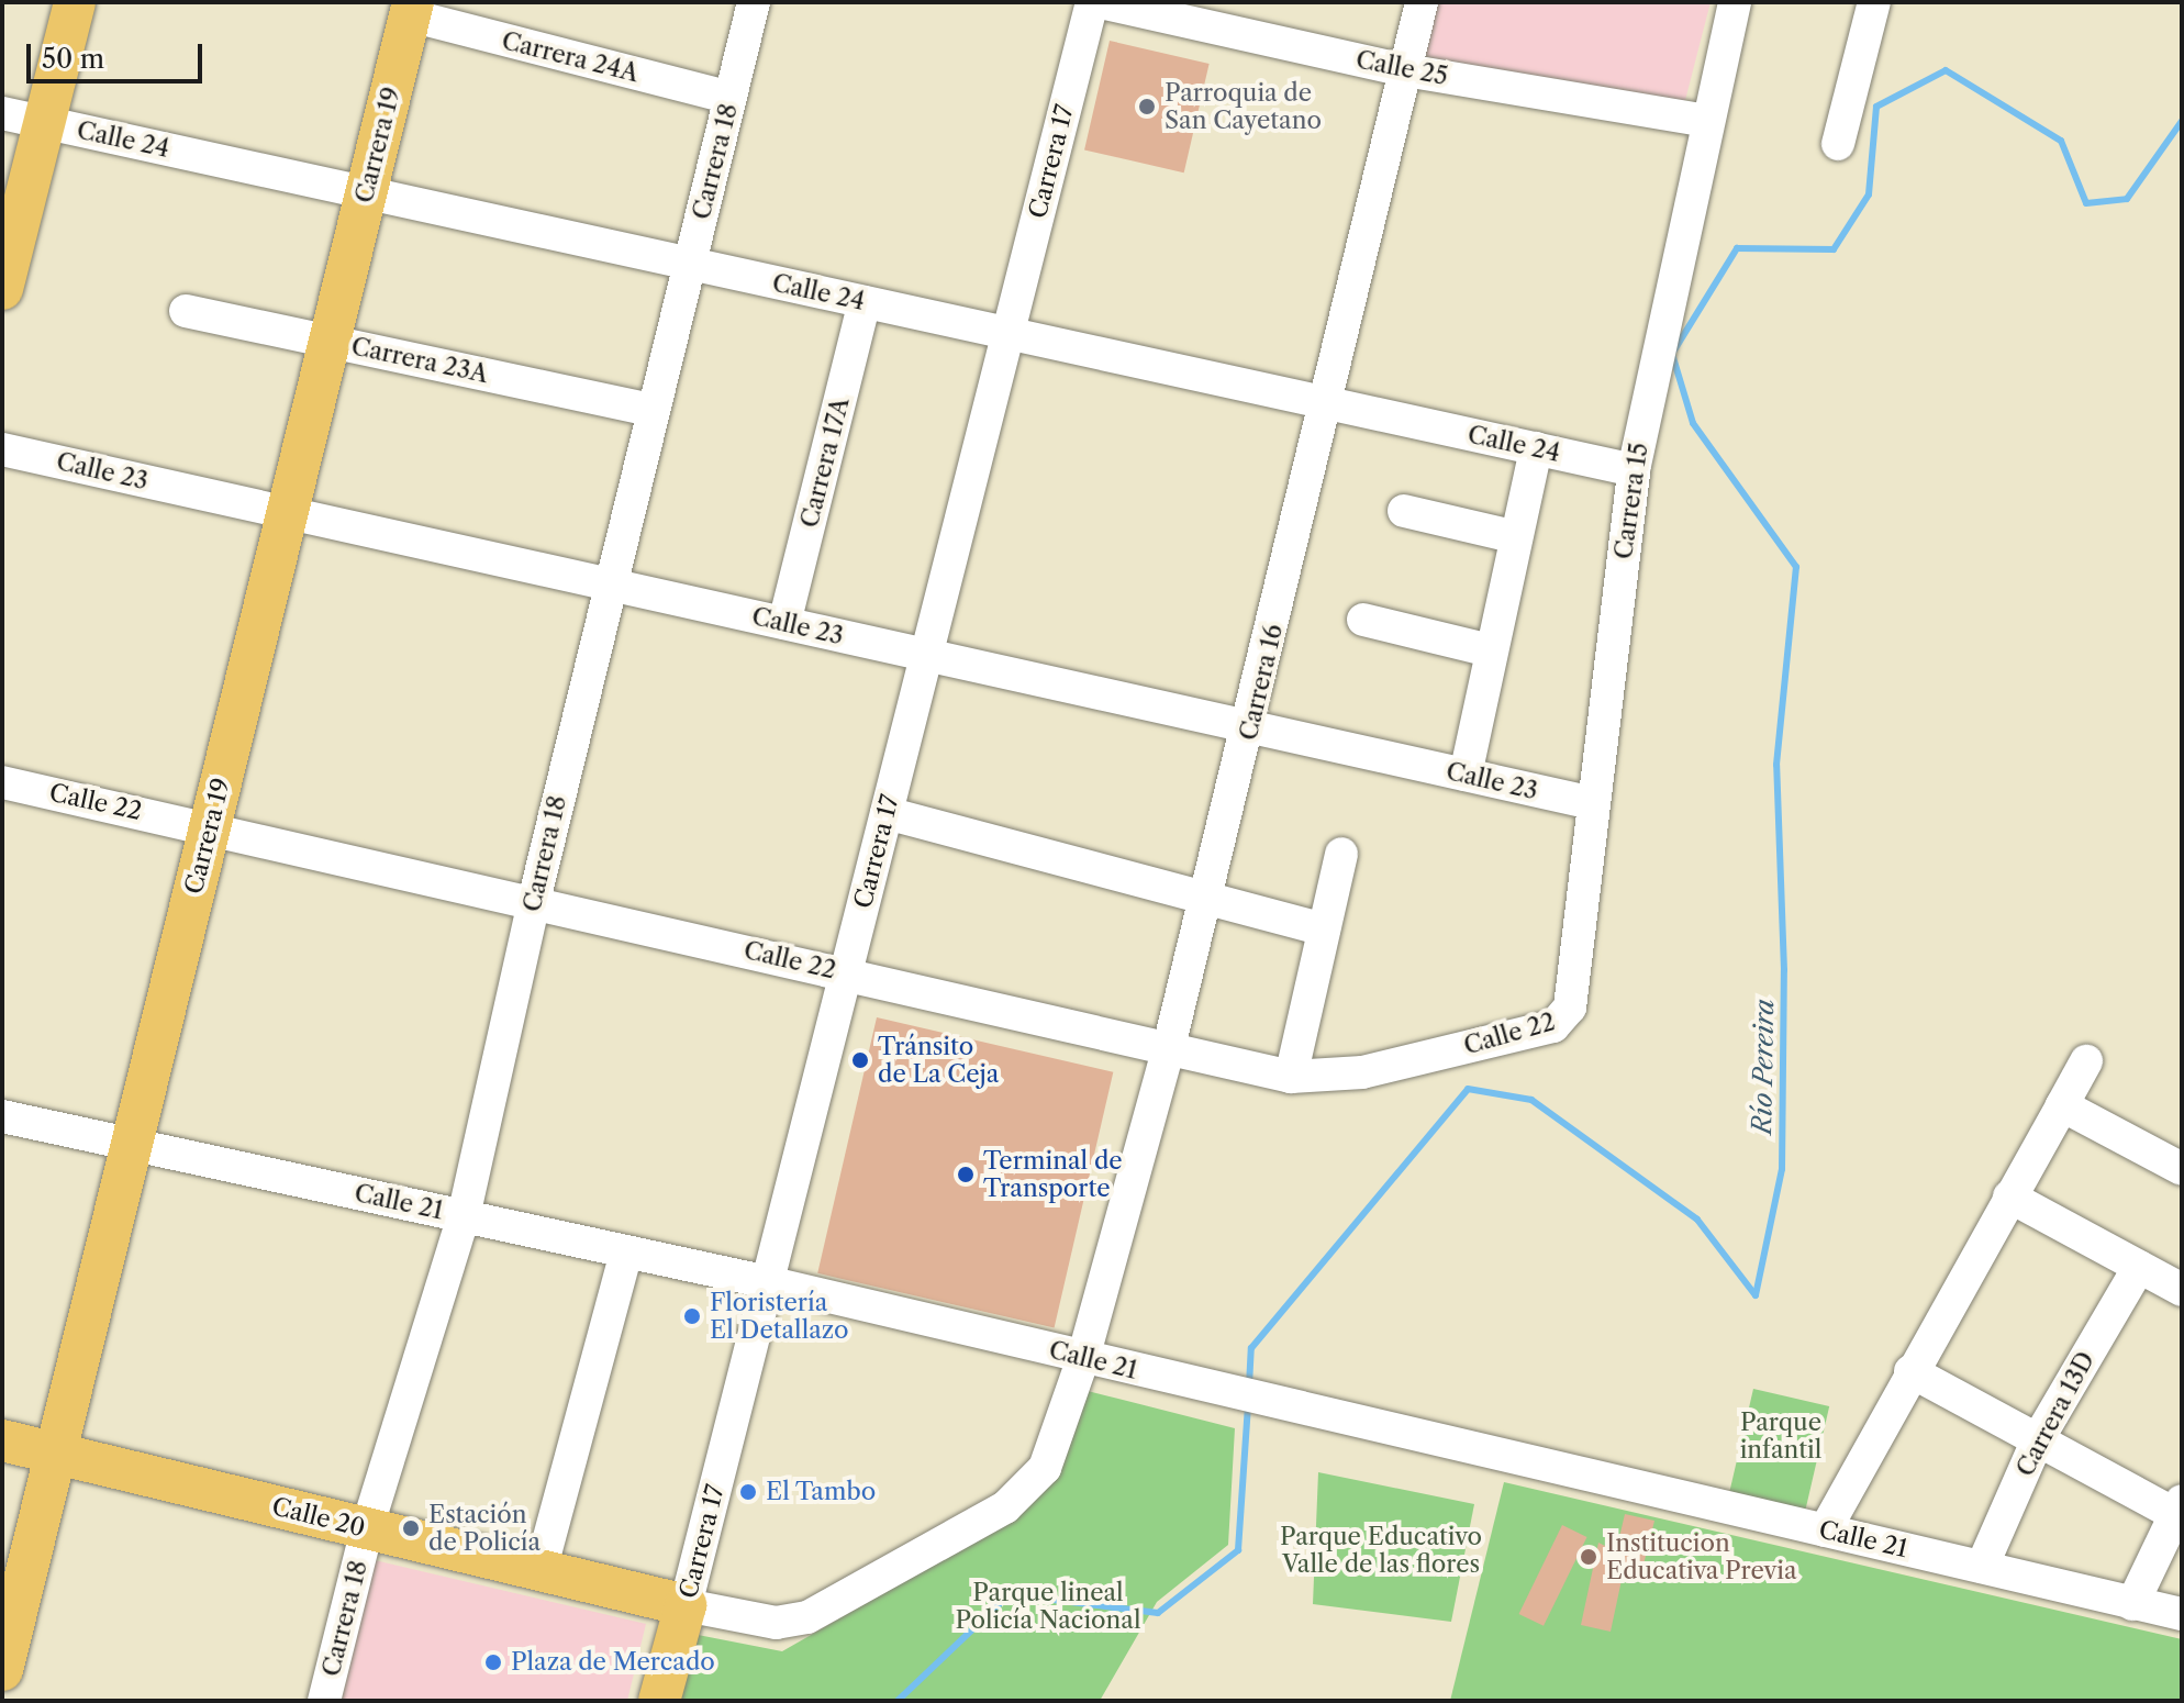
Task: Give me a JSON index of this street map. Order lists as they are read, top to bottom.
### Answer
{
  "streets": {
    "main road": ["Carrera 19", "Carrera 17", "Calle 20"],
    "street": [
      "Carrera 24A",
      "Calle 25",
      "Calle 24",
      "Carrera 18",
      "Carrera 23A",
      "Carrera 17A",
      "Calle 23",
      "Carrera 15",
      "Carrera 16",
      "Calle 22",
      "Calle 21",
      "Carrera 13D"
    ]
  },
  "crossings": [
    ["Carrera 24A", "Carrera 19"],
    ["Carrera 24A", "Carrera 18"],
    ["Calle 25", "Carrera 15"],
    ["Calle 25", "Carrera 16"],
    ["Calle 24", "Carrera 19"],
    ["Calle 24", "Carrera 18"],
    ["Calle 24", "Carrera 17"],
    ["Calle 24", "Carrera 17A"],
    ["Calle 24", "Carrera 15"],
    ["Calle 24", "Carrera 16"],
    ["Carrera 19", "Carrera 23A"],
    ["Carrera 19", "Calle 23"],
    ["Carrera 19", "Calle 22"],
    ["Carrera 19", "Calle 21"],
    ["Carrera 19", "Calle 20"],
    ["Carrera 18", "Carrera 23A"],
    ["Carrera 18", "Calle 23"],
    ["Carrera 18", "Calle 22"],
    ["Carrera 18", "Calle 21"],
    ["Carrera 18", "Calle 20"],
    ["Carrera 17", "Calle 23"],
    ["Carrera 17", "Carrera 16"],
    ["Carrera 17", "Calle 22"],
    ["Carrera 17", "Calle 21"],
    ["Carrera 17", "Calle 20"],
    ["Carrera 17A", "Calle 23"],
    ["Calle 23", "Carrera 15"],
    ["Calle 23", "Carrera 16"],
    ["Carrera 15", "Calle 22"],
    ["Carrera 16", "Calle 22"],
    ["Carrera 16", "Calle 21"],
    ["Carrera 16", "Calle 20"],
    ["Calle 21", "Carrera 13D"]
  ],
  "water": ["Río Pereira"],
  "parks": ["Parque infantil", "Parque Educativo Valle de las flores", "Parque lineal Policía Nacional"],
  "places": [
    "Parroquia de San Cayetano",
    "Tránsito de La Ceja",
    "Terminal de Transporte",
    "Floristería El Detallazo",
    "El Tambo",
    "Estación de Policía",
    "Institucion Educativa Previa",
    "Plaza de Mercado"
  ],
  "scale_bar": "50 m"
}
